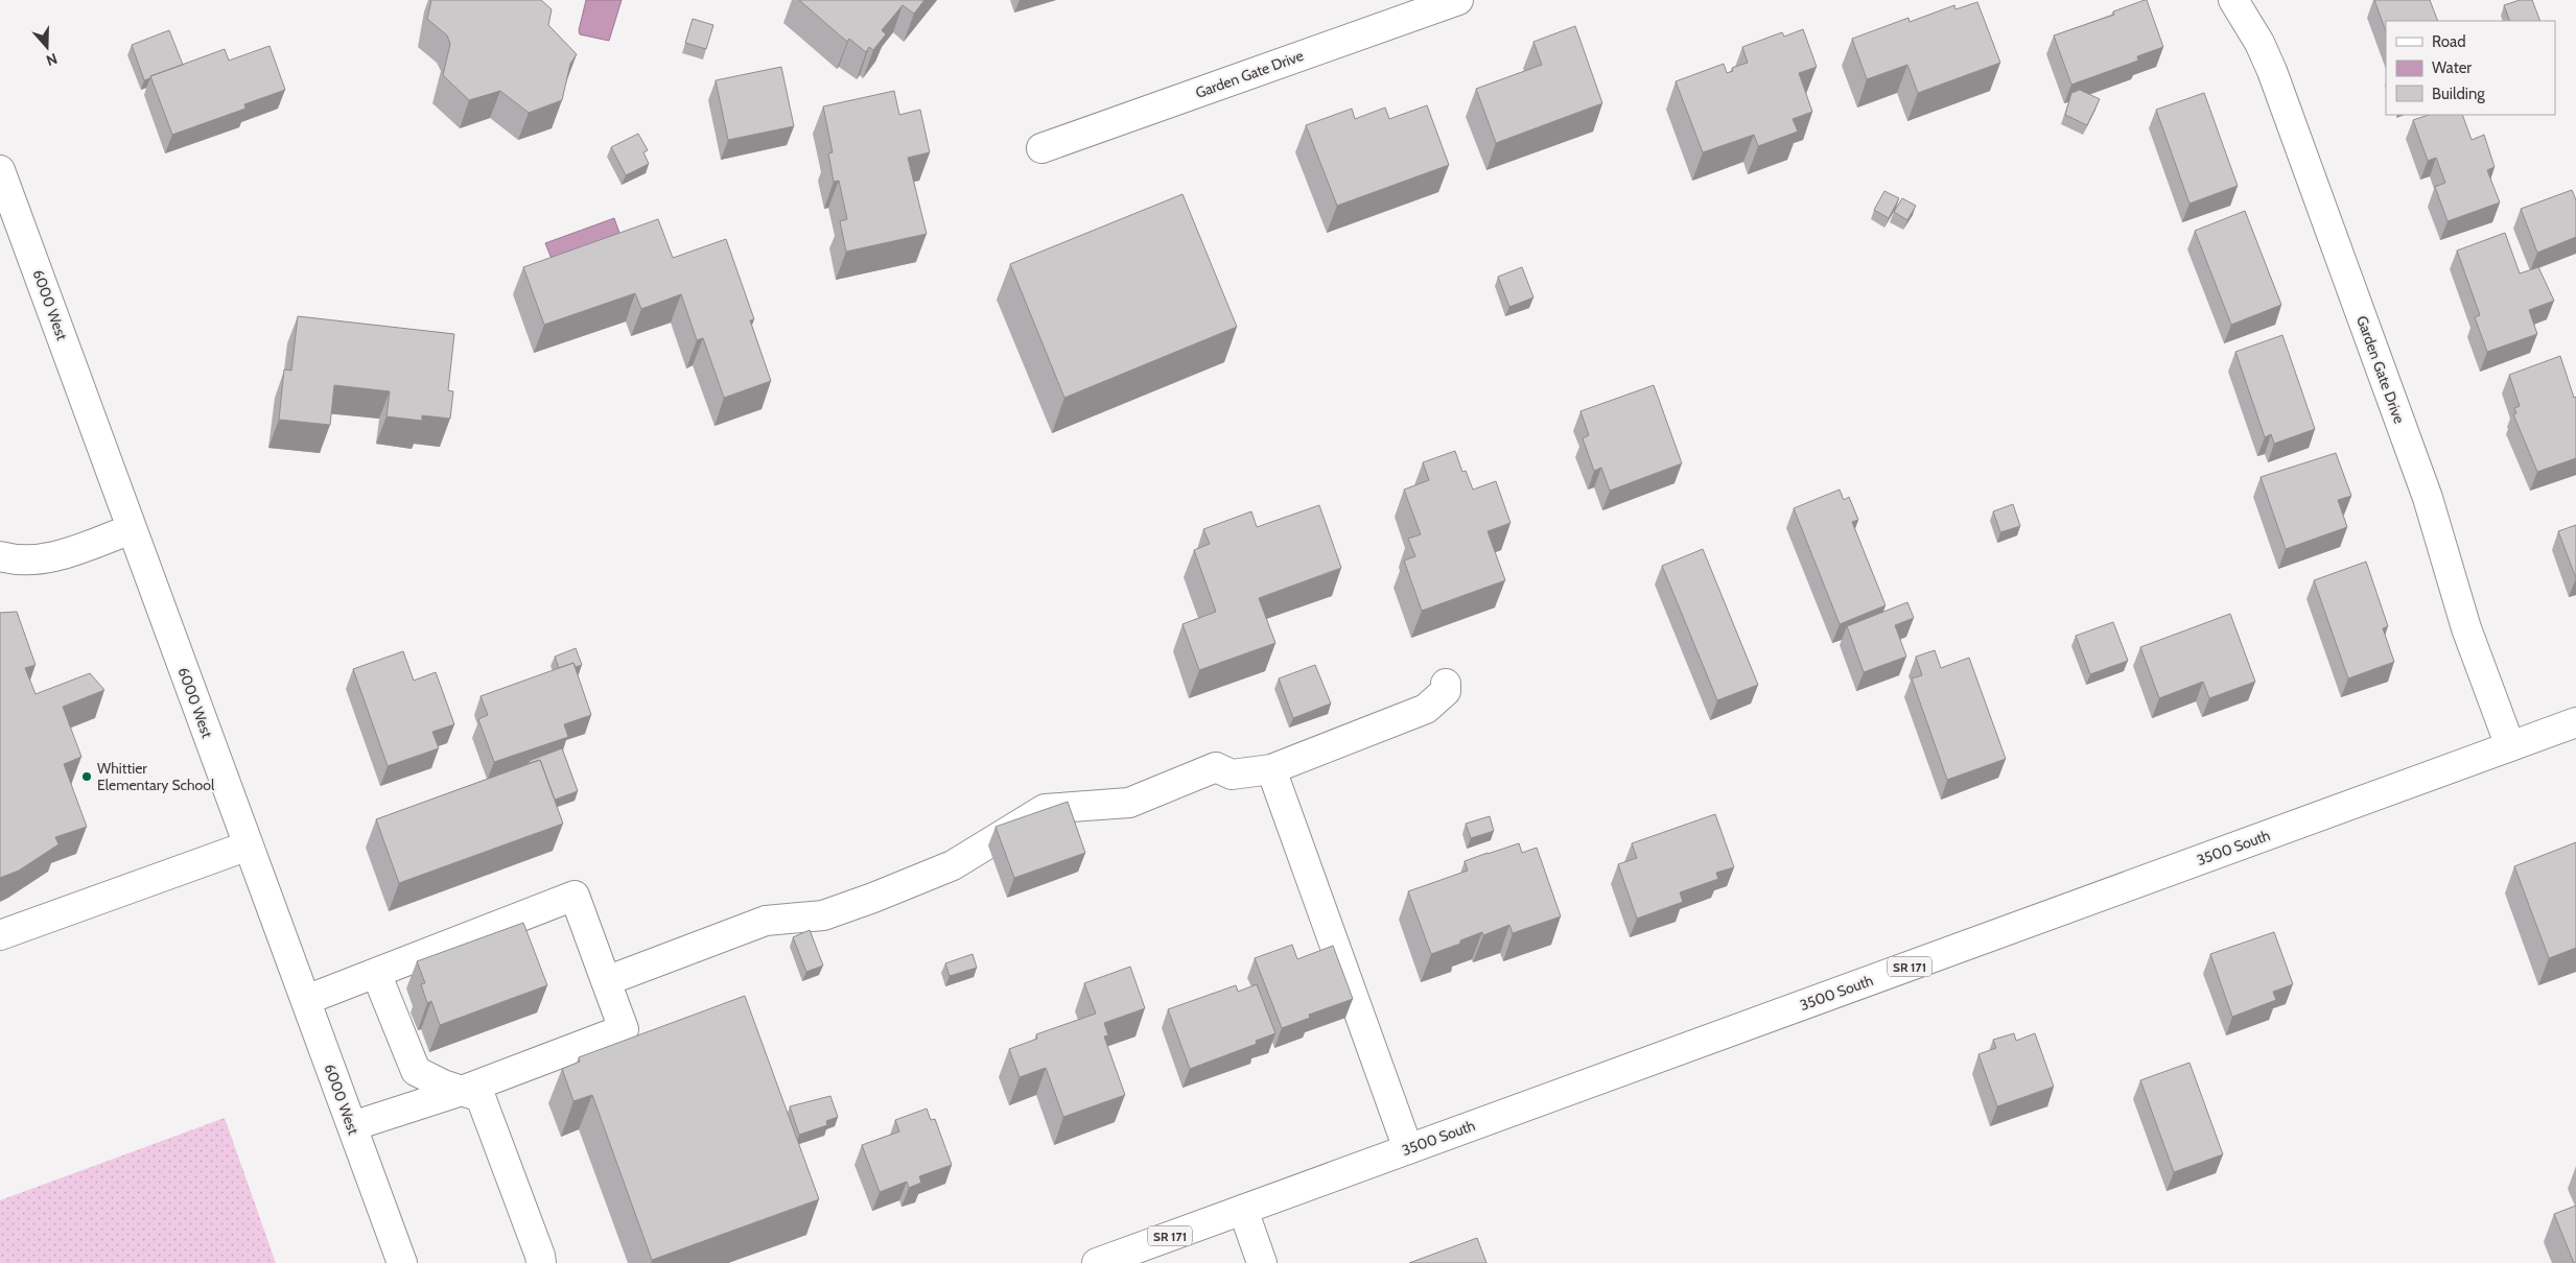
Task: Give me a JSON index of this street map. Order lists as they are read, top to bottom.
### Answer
{
  "streets": {
    "street": [
      "Garden Gate Drive",
      "6000 West",
      "3500 South",
      "SR 171"
    ]
  },
  "crossings": [
    ["Garden Gate Drive", "3500 South"]
  ],
  "places": ["Whittier Elementary School"],
  "legend": ["Road", "Water", "Building"],
  "north": "bottom"
}
